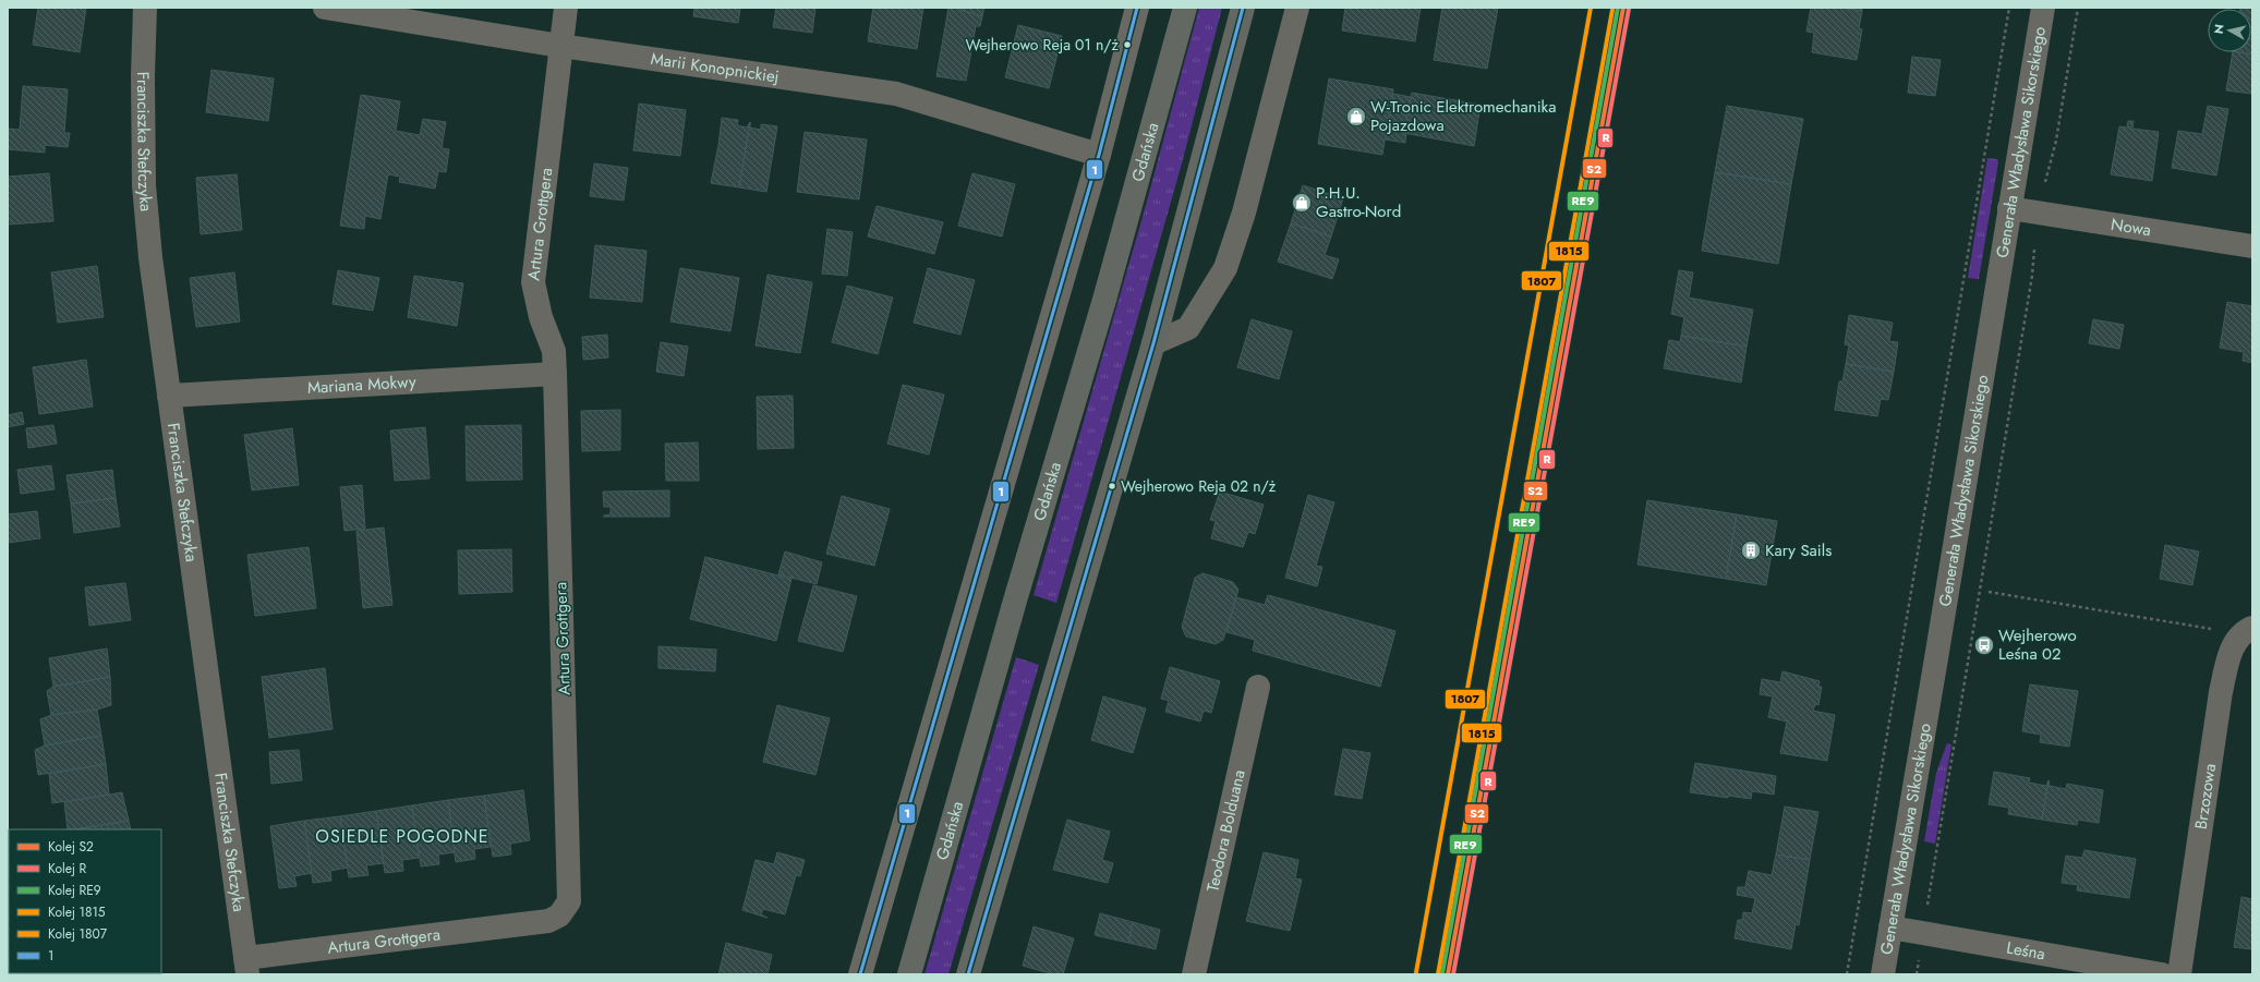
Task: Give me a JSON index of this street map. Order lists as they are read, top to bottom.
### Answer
{
  "streets": {
    "main road": ["Gdańska"],
    "street": [
      "Marii Konopnickiej",
      "Franciszka Stefczyka",
      "Generała Władysława Sikorskiego",
      "Artura Grottgera",
      "Nowa",
      "Mariana Mokwy",
      "Brzozowa",
      "Teodora Bolduana",
      "Leśna"
    ]
  },
  "crossings": [
    ["Marii Konopnickiej", "Artura Grottgera"],
    ["Franciszka Stefczyka", "Artura Grottgera"],
    ["Franciszka Stefczyka", "Mariana Mokwy"],
    ["Generała Władysława Sikorskiego", "Nowa"],
    ["Generała Władysława Sikorskiego", "Leśna"],
    ["Artura Grottgera", "Mariana Mokwy"]
  ],
  "districts": ["OSIEDLE POGODNE"],
  "places": {
    "other": ["Wejherowo Reja 01 n/ż", "Wejherowo Reja 02 n/ż"],
    "shop": ["W-Tronic Elektromechanika Pojazdowa", "P.H.U. Gastro-Nord"],
    "building": ["Kary Sails"],
    "bus stop": ["Wejherowo Leśna 02"]
  },
  "lines": [
    "rail line S2",
    "rail line RE9",
    "rail line 1807",
    "transit line 1",
    "rail line R",
    "rail line 1815"
  ],
  "legend": [
    "Kolej S2",
    "Kolej R",
    "Kolej RE9",
    "Kolej 1815",
    "Kolej 1807",
    "1"
  ],
  "north": "left"
}
